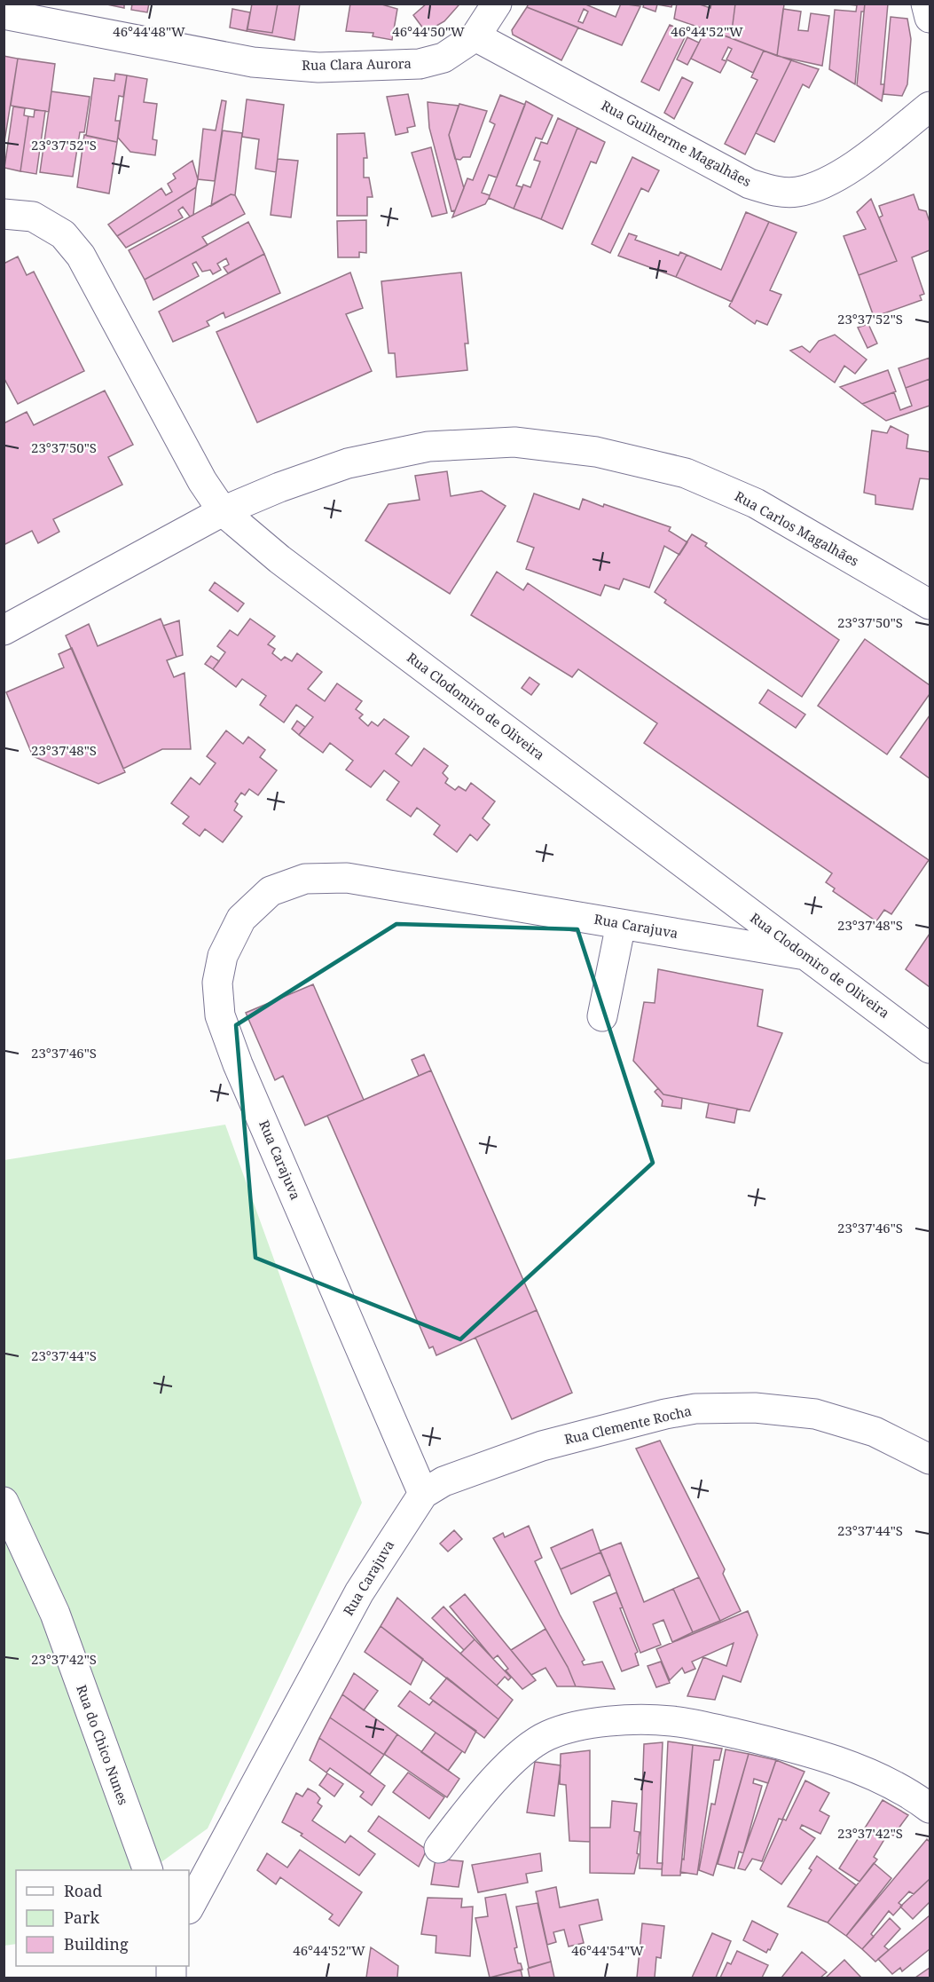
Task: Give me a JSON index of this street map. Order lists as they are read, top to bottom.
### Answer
{
  "streets": {
    "street": [
      "Rua Clara Aurora",
      "Rua Guilherme Magalhães",
      "Rua Carlos Magalhães",
      "Rua Clodomiro de Oliveira",
      "Rua Carajuva",
      "Rua Clemente Rocha",
      "Rua do Chico Nunes"
    ]
  },
  "crossings": [
    ["Rua Clara Aurora", "Rua Guilherme Magalhães"],
    ["Rua Carlos Magalhães", "Rua Clodomiro de Oliveira"],
    ["Rua Clodomiro de Oliveira", "Rua Carajuva"],
    ["Rua Carajuva", "Rua Clemente Rocha"]
  ],
  "legend": ["Road", "Park", "Building"],
  "coordinates": [
    "46°44'48\"W",
    "46°44'50\"W",
    "46°44'52\"W",
    "23°37'52\"S",
    "23°37'50\"S",
    "23°37'48\"S",
    "23°37'46\"S",
    "23°37'44\"S",
    "23°37'42\"S",
    "46°44'54\"W"
  ]
}
